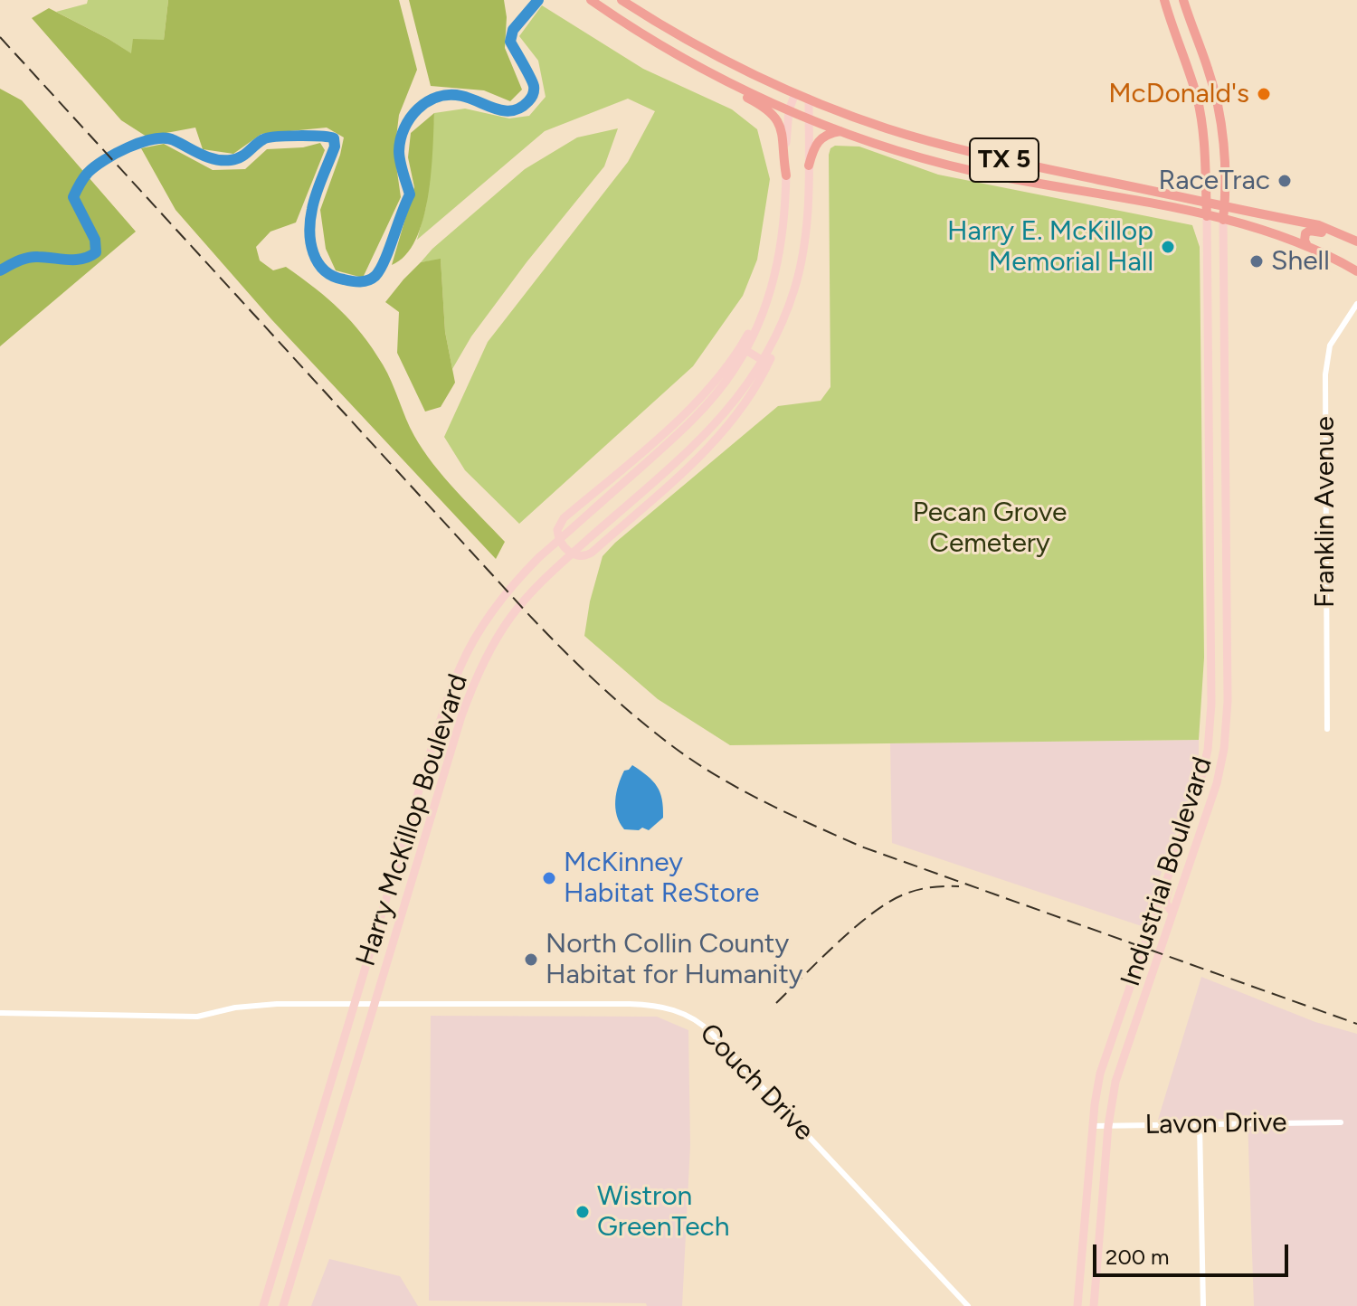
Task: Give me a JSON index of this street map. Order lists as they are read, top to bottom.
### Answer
{
  "streets": {
    "main road": ["TX 5", "Harry McKillop Boulevard", "Industrial Boulevard"],
    "street": ["Franklin Avenue", "Couch Drive", "Lavon Drive"]
  },
  "crossings": [
    ["TX 5", "Harry McKillop Boulevard"],
    ["TX 5", "Industrial Boulevard"],
    ["Harry McKillop Boulevard", "Couch Drive"],
    ["Industrial Boulevard", "Lavon Drive"]
  ],
  "parks": ["Pecan Grove Cemetery"],
  "places": [
    "McDonald's",
    "RaceTrac",
    "Harry E. McKillop Memorial Hall",
    "Shell",
    "McKinney Habitat ReStore",
    "North Collin County Habitat for Humanity",
    "Wistron GreenTech"
  ],
  "scale_bar": "200 m"
}
